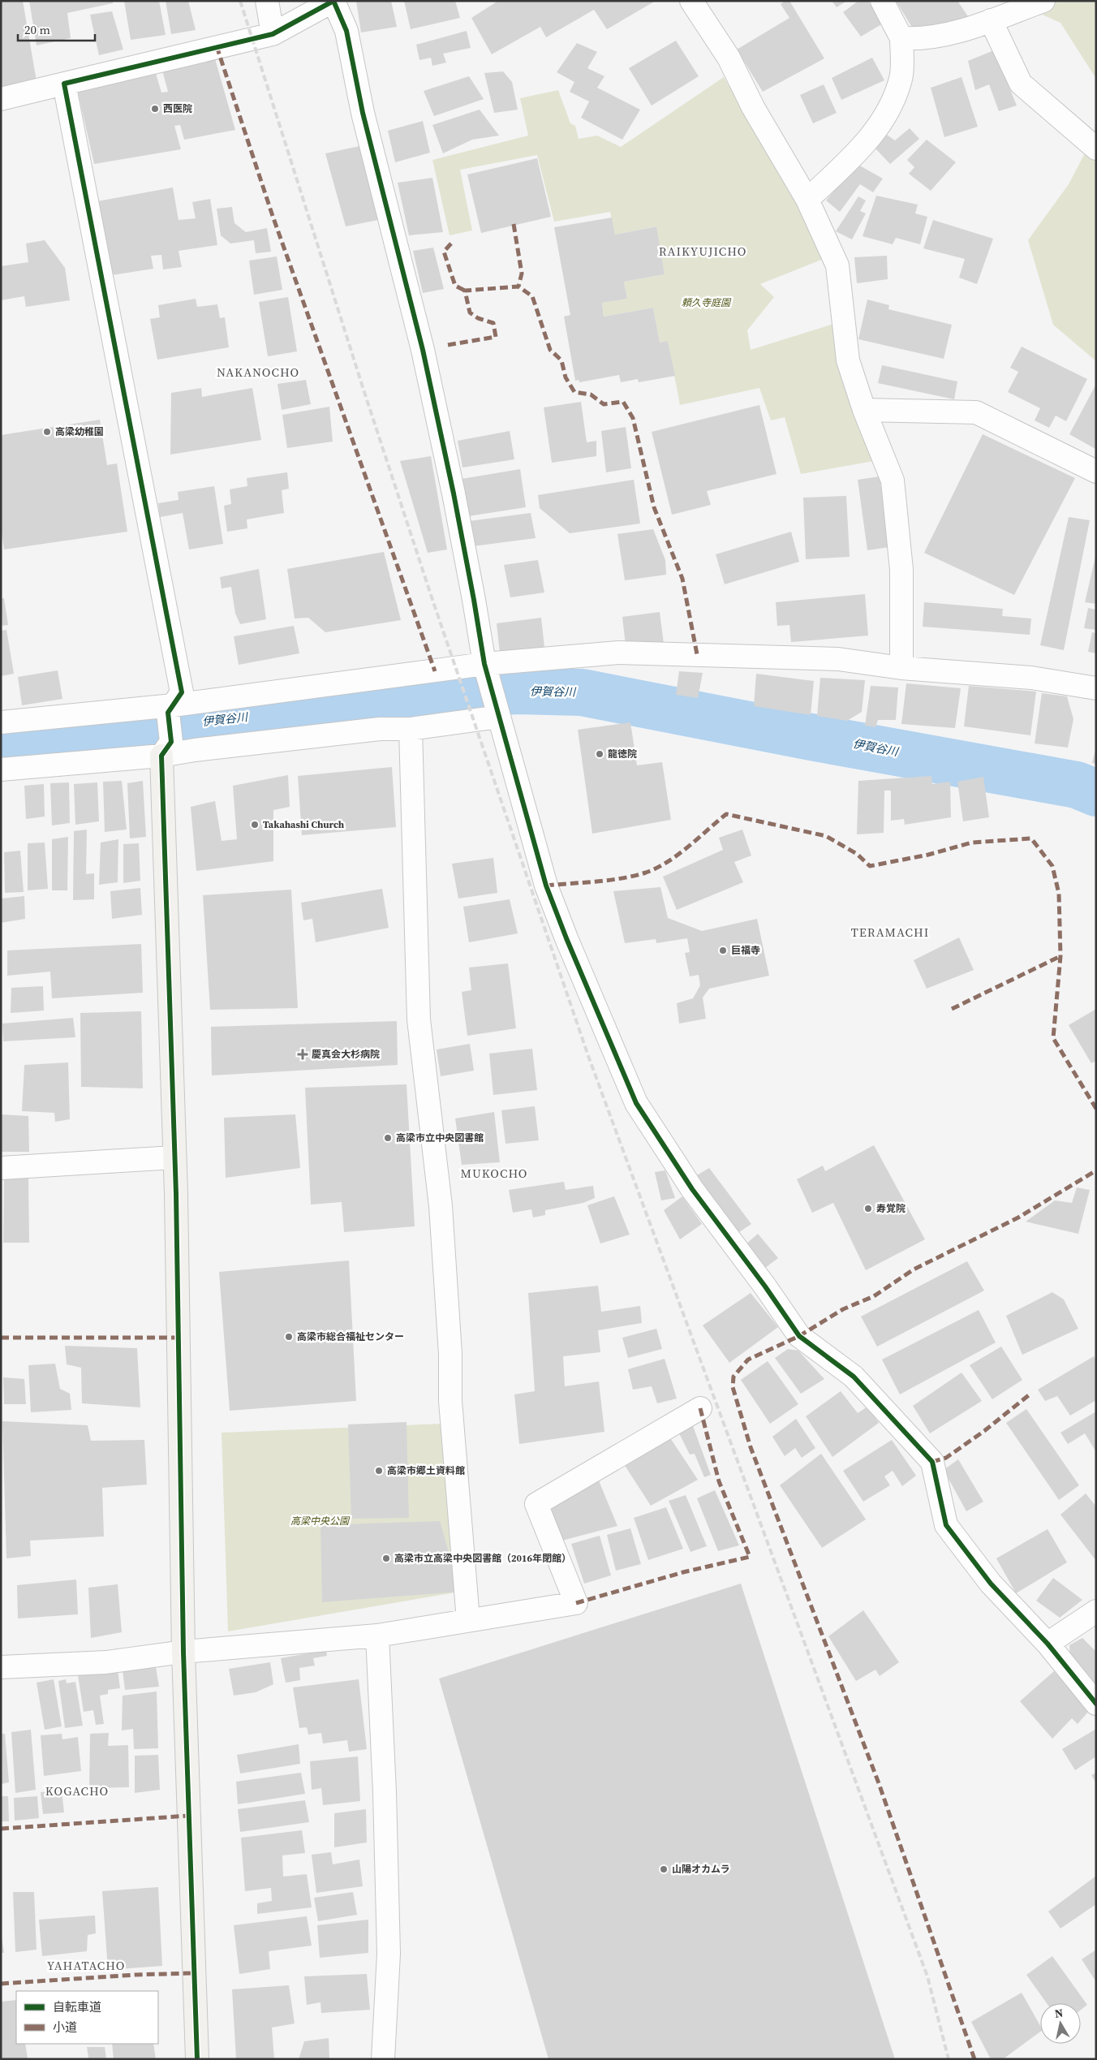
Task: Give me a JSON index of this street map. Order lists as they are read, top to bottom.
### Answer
{
  "districts": [
    "RAIKYUJICHO",
    "NAKANOCHO",
    "TERAMACHI",
    "MUKOCHO",
    "KOGACHO",
    "YAHATACHO"
  ],
  "water": ["伊賀谷川"],
  "parks": ["頼久寺庭園", "高梁中央公園"],
  "places": {
    "other": [
      "西医院",
      "高梁幼稚園",
      "龍徳院",
      "Takahashi Church",
      "巨福寺",
      "高梁市立中央図書館",
      "寿覚院",
      "高梁市総合福祉センター",
      "高梁市郷土資料館",
      "高梁市立高梁中央図書館（2016年閉館）",
      "山陽オカムラ"
    ],
    "health": ["慶真会大杉病院"]
  },
  "legend": ["自転車道", "小道"],
  "scale_bar": "20 m",
  "north": "top"
}
